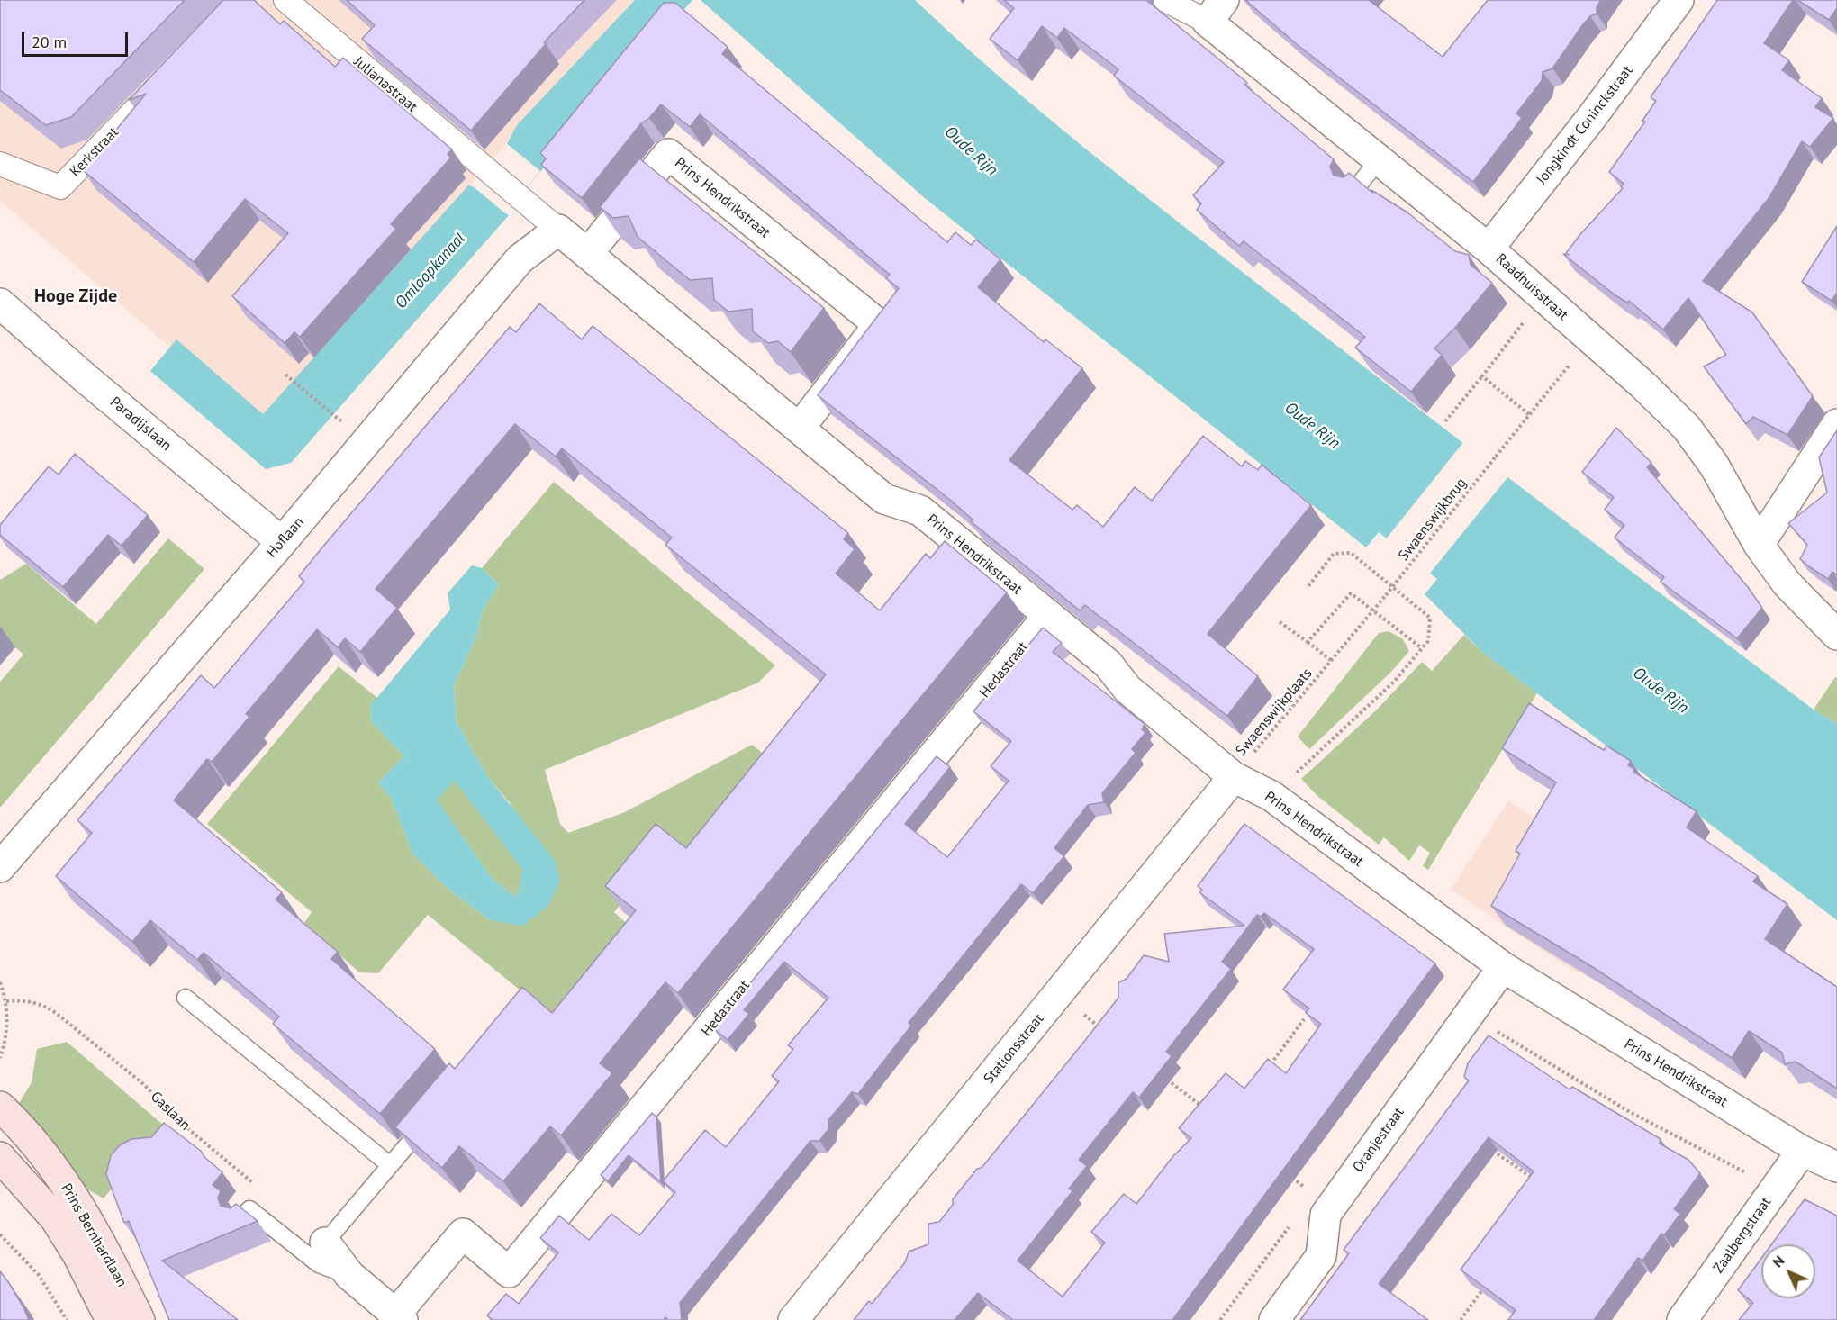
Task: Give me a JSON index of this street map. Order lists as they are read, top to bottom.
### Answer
{
  "streets": {
    "main road": ["Prins Bernhardlaan"],
    "street": [
      "Julianastraat",
      "Jongkindt Coninckstraat",
      "Kerkstraat",
      "Prins Hendrikstraat",
      "Raadhuisstraat",
      "Paradijslaan",
      "Hoflaan",
      "Hedastraat",
      "Stationsstraat",
      "Oranjestraat",
      "Zaalbergstraat"
    ],
    "path": ["Swaenswijkbrug", "Swaenswijkplaats", "Gaslaan"]
  },
  "crossings": [
    ["Julianastraat", "Prins Hendrikstraat"],
    ["Jongkindt Coninckstraat", "Raadhuisstraat"],
    ["Prins Hendrikstraat", "Hoflaan"],
    ["Prins Hendrikstraat", "Hedastraat"],
    ["Prins Hendrikstraat", "Swaenswijkplaats"],
    ["Prins Hendrikstraat", "Stationsstraat"],
    ["Prins Hendrikstraat", "Oranjestraat"],
    ["Prins Hendrikstraat", "Zaalbergstraat"],
    ["Paradijslaan", "Hoflaan"],
    ["Swaenswijkbrug", "Swaenswijkplaats"],
    ["Swaenswijkplaats", "Stationsstraat"]
  ],
  "districts": ["Hoge Zijde"],
  "water": ["Oude Rijn", "Omloopkanaal"],
  "scale_bar": "20 m",
  "north": "top left"
}
